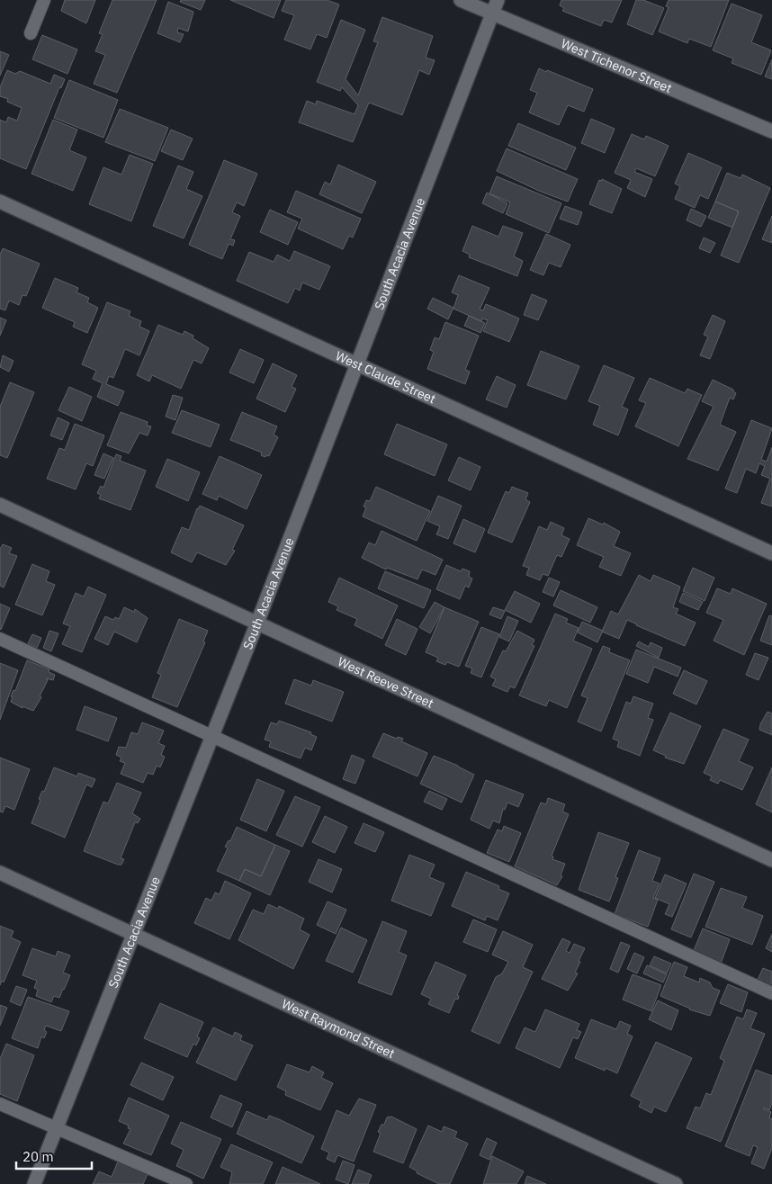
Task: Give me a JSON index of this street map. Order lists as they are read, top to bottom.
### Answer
{
  "streets": {
    "street": [
      "West Tichenor Street",
      "South Acacia Avenue",
      "West Claude Street",
      "West Reeve Street",
      "West Raymond Street"
    ]
  },
  "crossings": [
    ["West Tichenor Street", "South Acacia Avenue"],
    ["South Acacia Avenue", "West Claude Street"],
    ["South Acacia Avenue", "West Reeve Street"],
    ["South Acacia Avenue", "West Raymond Street"]
  ],
  "scale_bar": "20 m"
}
